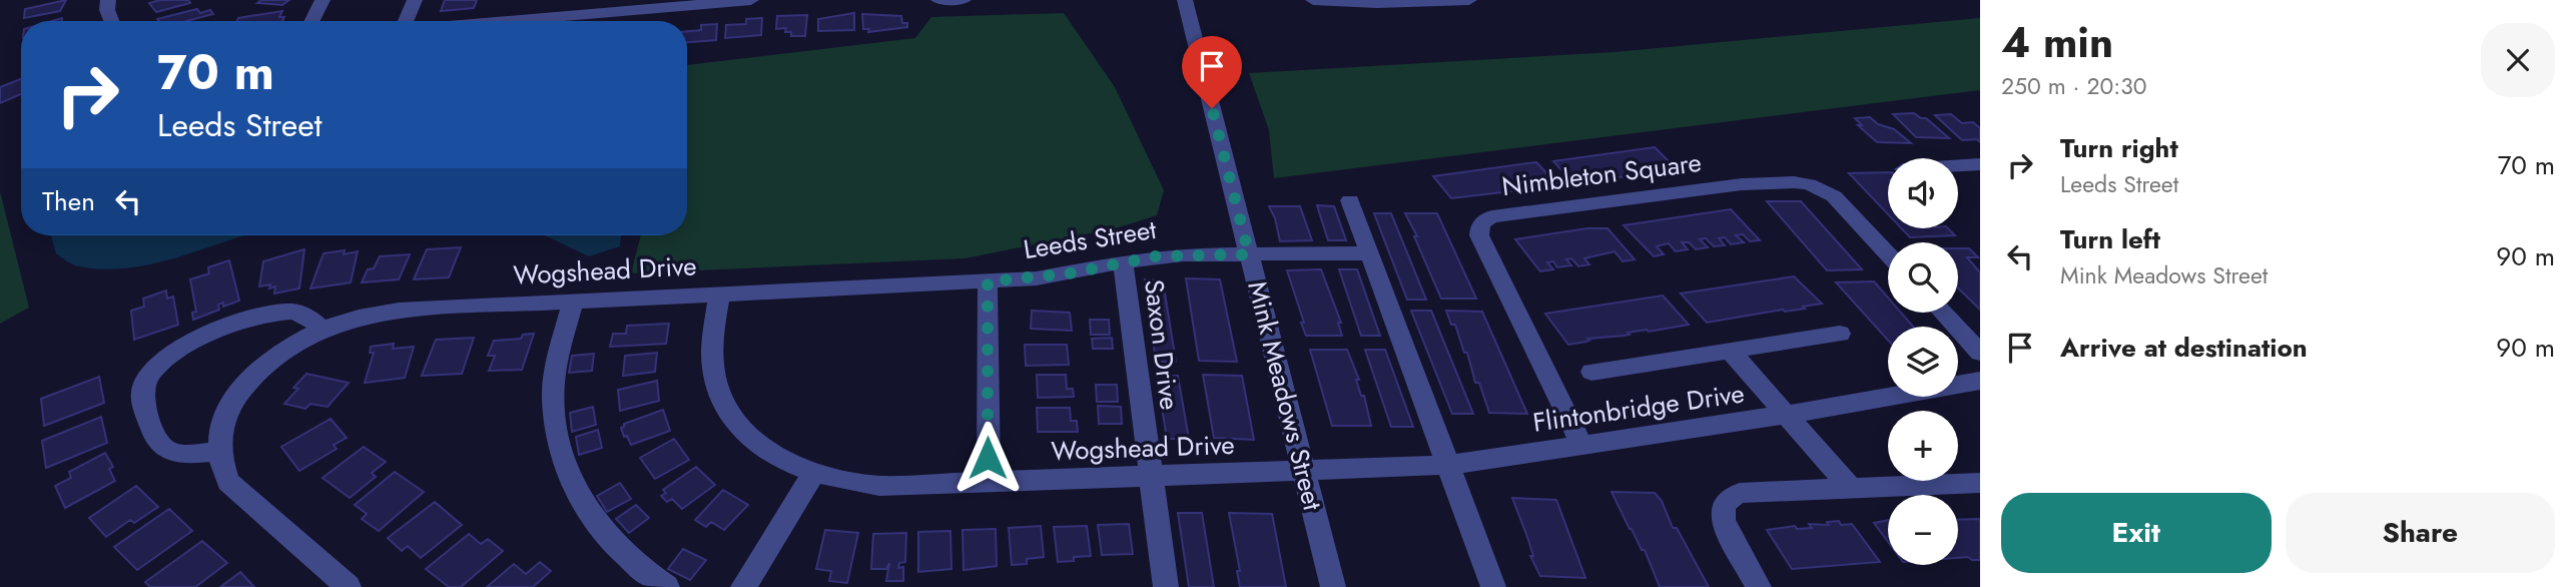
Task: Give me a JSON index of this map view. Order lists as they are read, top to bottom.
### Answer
{
  "streets": {
    "street": [
      "Nimbleton Square",
      "Leeds Street",
      "Wogshead Drive",
      "Saxon Drive",
      "Mink Meadows Street",
      "Flintonbridge Drive"
    ]
  },
  "crossings": [
    ["Nimbleton Square", "Flintonbridge Drive"],
    ["Leeds Street", "Wogshead Drive"],
    ["Leeds Street", "Saxon Drive"],
    ["Leeds Street", "Mink Meadows Street"],
    ["Wogshead Drive", "Saxon Drive"],
    ["Wogshead Drive", "Mink Meadows Street"],
    ["Wogshead Drive", "Flintonbridge Drive"],
    ["Mink Meadows Street", "Flintonbridge Drive"]
  ],
  "page": {
    "heading": ["4 min", "250 m · 20:30"],
    "turn": ["70 m", "Leeds Street"],
    "list": [
      {
        "name": "Turn right",
        "note": "Leeds Street",
        "value": "70 m"
      },
      {
        "name": "Turn left",
        "note": "Mink Meadows Street",
        "value": "90 m"
      },
      {
        "name": "Arrive at destination",
        "value": "90 m"
      }
    ],
    "map_buttons": ["+", "−"],
    "then": "Then",
    "buttons": ["Exit", "Share"]
  }
}
